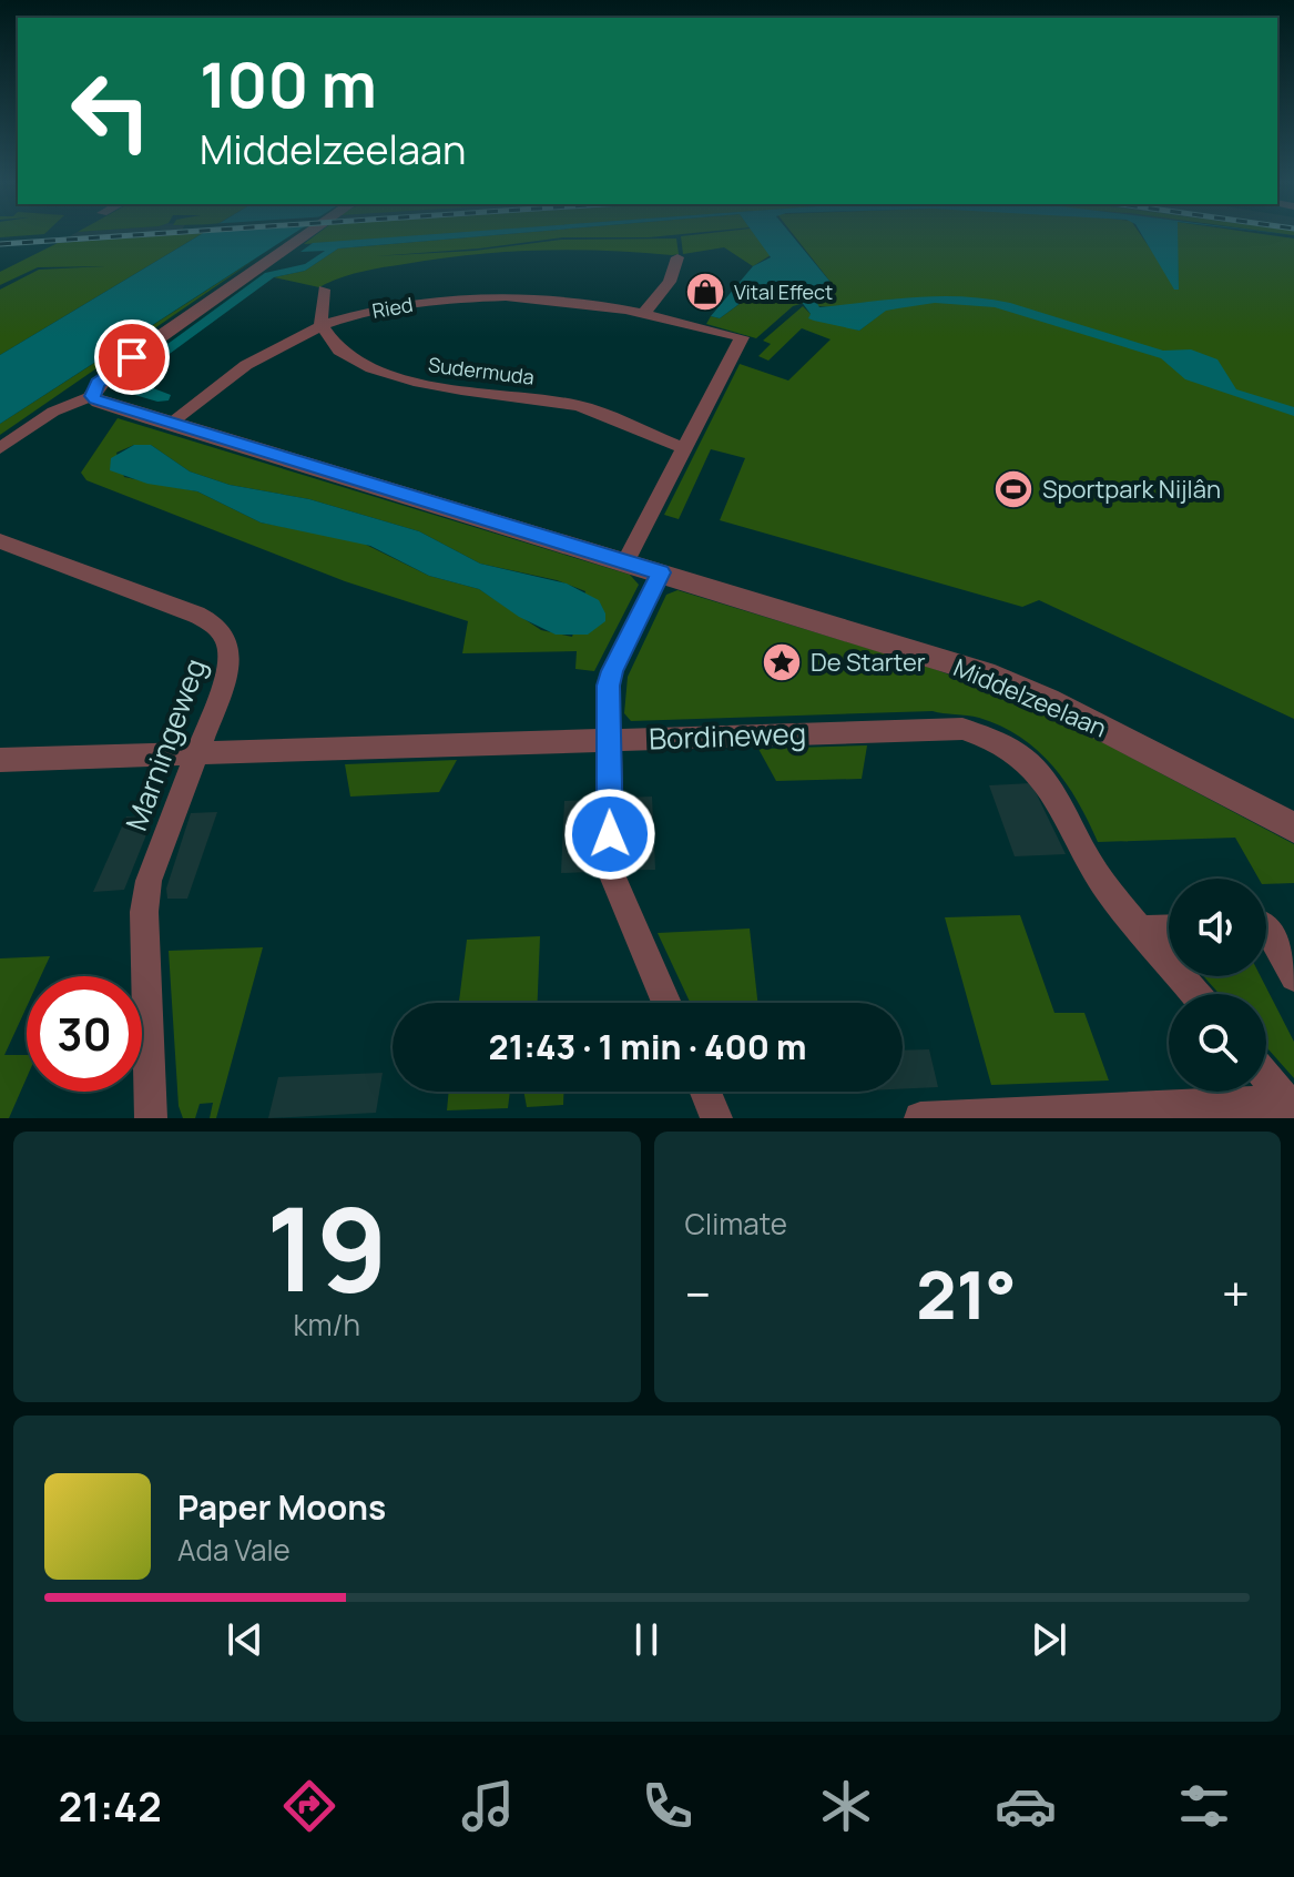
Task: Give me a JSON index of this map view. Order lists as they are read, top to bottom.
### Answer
{
  "streets": {
    "street": [
      "Ried",
      "Sudermuda",
      "Middelzeelaan",
      "Bordineweg",
      "Marningeweg"
    ]
  },
  "crossings": [
    ["Ried", "Sudermuda"],
    ["Ried", "Middelzeelaan"],
    ["Bordineweg", "Marningeweg"]
  ],
  "places": {
    "shop": ["Vital Effect"],
    "sports": ["Sportpark Nijlân"],
    "place": ["De Starter"]
  },
  "page": {
    "turn": ["100 m", "Middelzeelaan"],
    "limit": "30",
    "trip": "21:43 · 1 min · 400 m",
    "tile": [
      ["19", "km/h"],
      "Climate"
    ],
    "heat": ["−", "21°", "+"],
    "song": ["Paper Moons", "Ada Vale"],
    "tabs": "21:42"
  }
}
